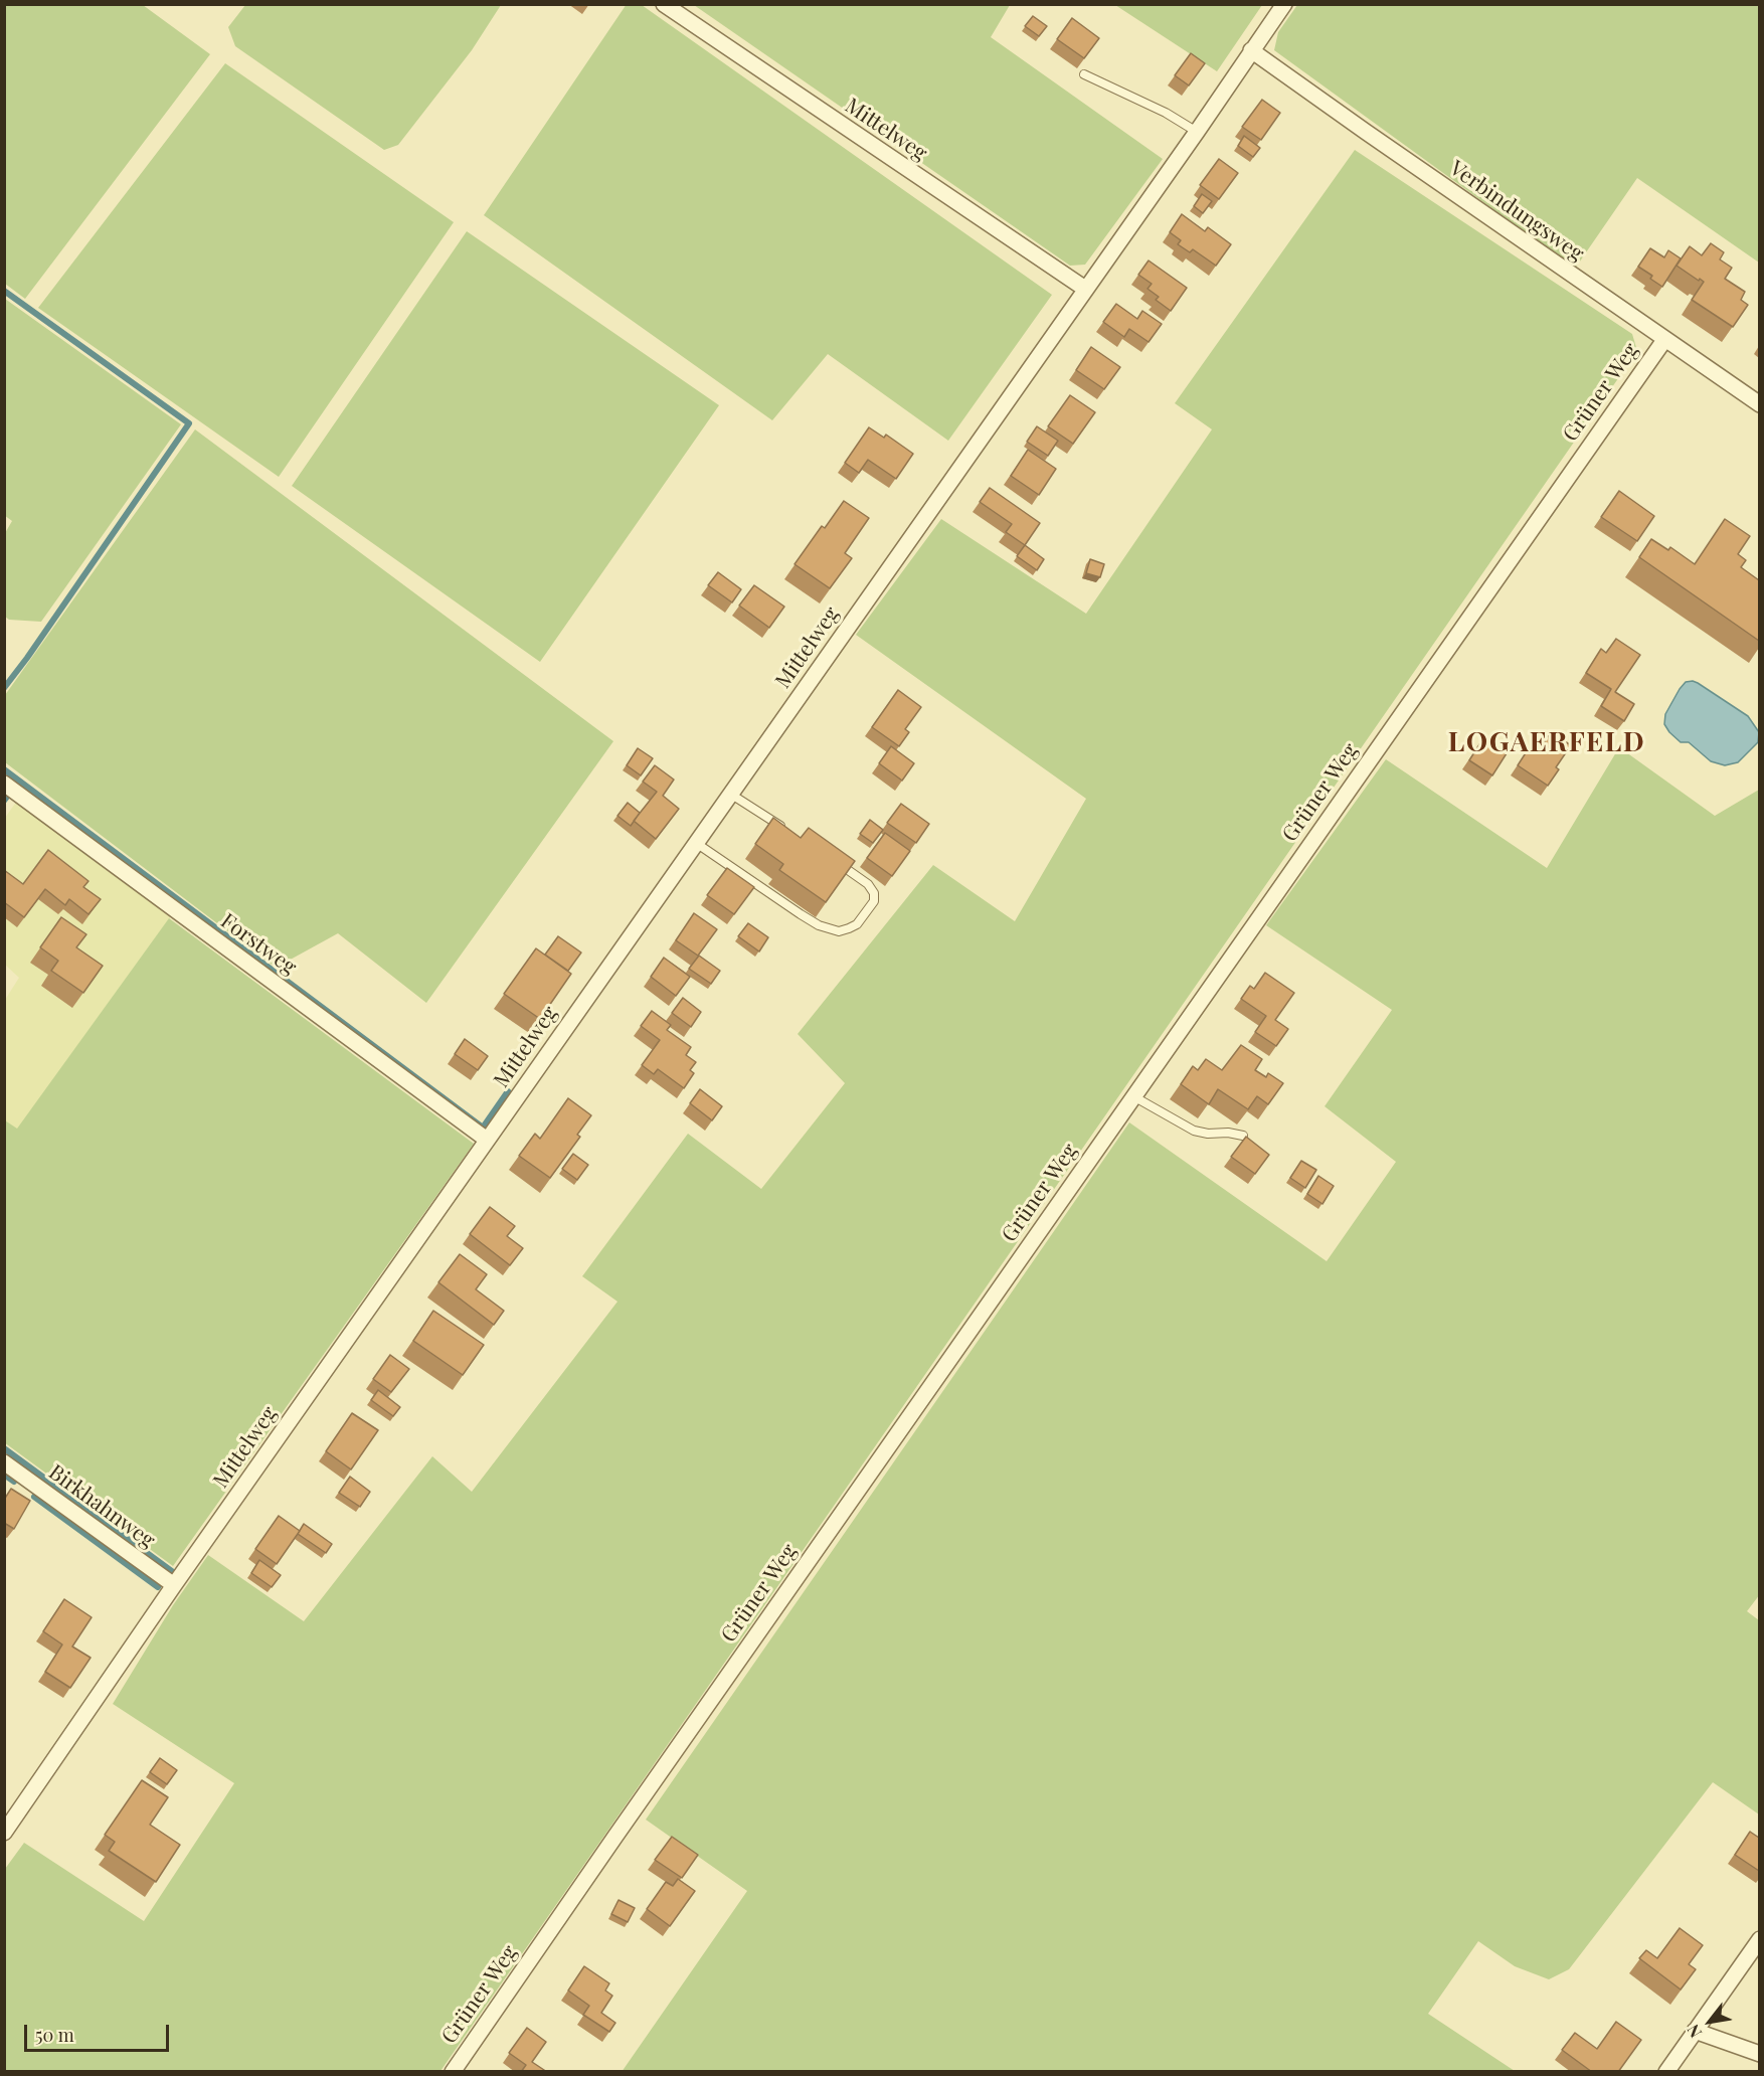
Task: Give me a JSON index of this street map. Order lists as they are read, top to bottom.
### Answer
{
  "streets": {
    "street": [
      "Mittelweg",
      "Verbindungsweg",
      "Grüner Weg",
      "Forstweg",
      "Birkhahnweg"
    ]
  },
  "crossings": [
    ["Mittelweg", "Verbindungsweg"],
    ["Mittelweg", "Forstweg"],
    ["Mittelweg", "Birkhahnweg"],
    ["Verbindungsweg", "Grüner Weg"]
  ],
  "districts": ["LOGAERFELD"],
  "scale_bar": "50 m",
  "north": "bottom left"
}
